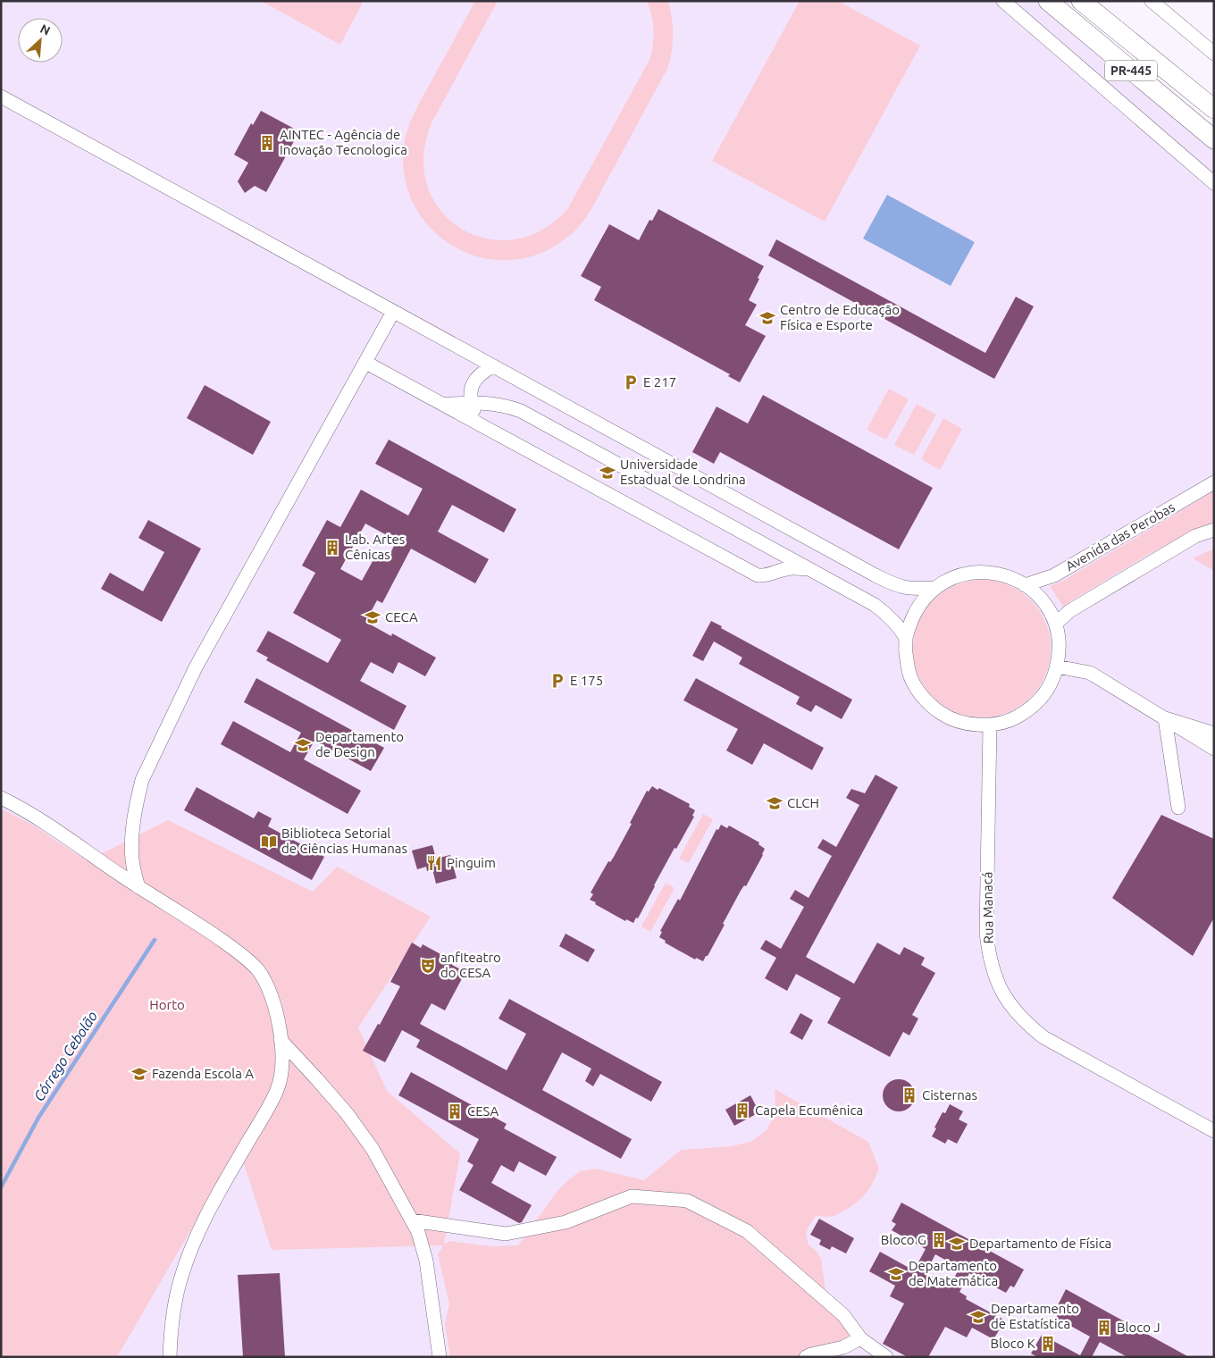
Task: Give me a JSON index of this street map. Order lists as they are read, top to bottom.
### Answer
{
  "streets": {
    "highway": ["PR-445"],
    "street": ["Avenida das Perobas", "Rua Manacá"]
  },
  "crossings": [
    ["Avenida das Perobas", "Rua Manacá"]
  ],
  "water": ["Córrego Cebolão"],
  "parks": ["Horto"],
  "places": {
    "building": [
      "AINTEC - Agência de Inovação Tecnologica",
      "Lab. Artes Cênicas",
      "Cisternas",
      "Capela Ecumênica",
      "CESA",
      "Bloco G",
      "Bloco J",
      "Bloco K"
    ],
    "school or university": [
      "Centro de Educação Física e Esporte",
      "Universidade Estadual de Londrina",
      "CECA",
      "Departamento de Design",
      "CLCH",
      "Fazenda Escola A",
      "Departamento de Física",
      "Departamento de Matemática",
      "Departamento de Estatística"
    ],
    "parking": ["E 217", "E 175"],
    "library": ["Biblioteca Setorial de Ciências Humanas"],
    "restaurant": ["Pinguim"],
    "theatre": ["anfiteatro do CESA"]
  },
  "north": "top right"
}
